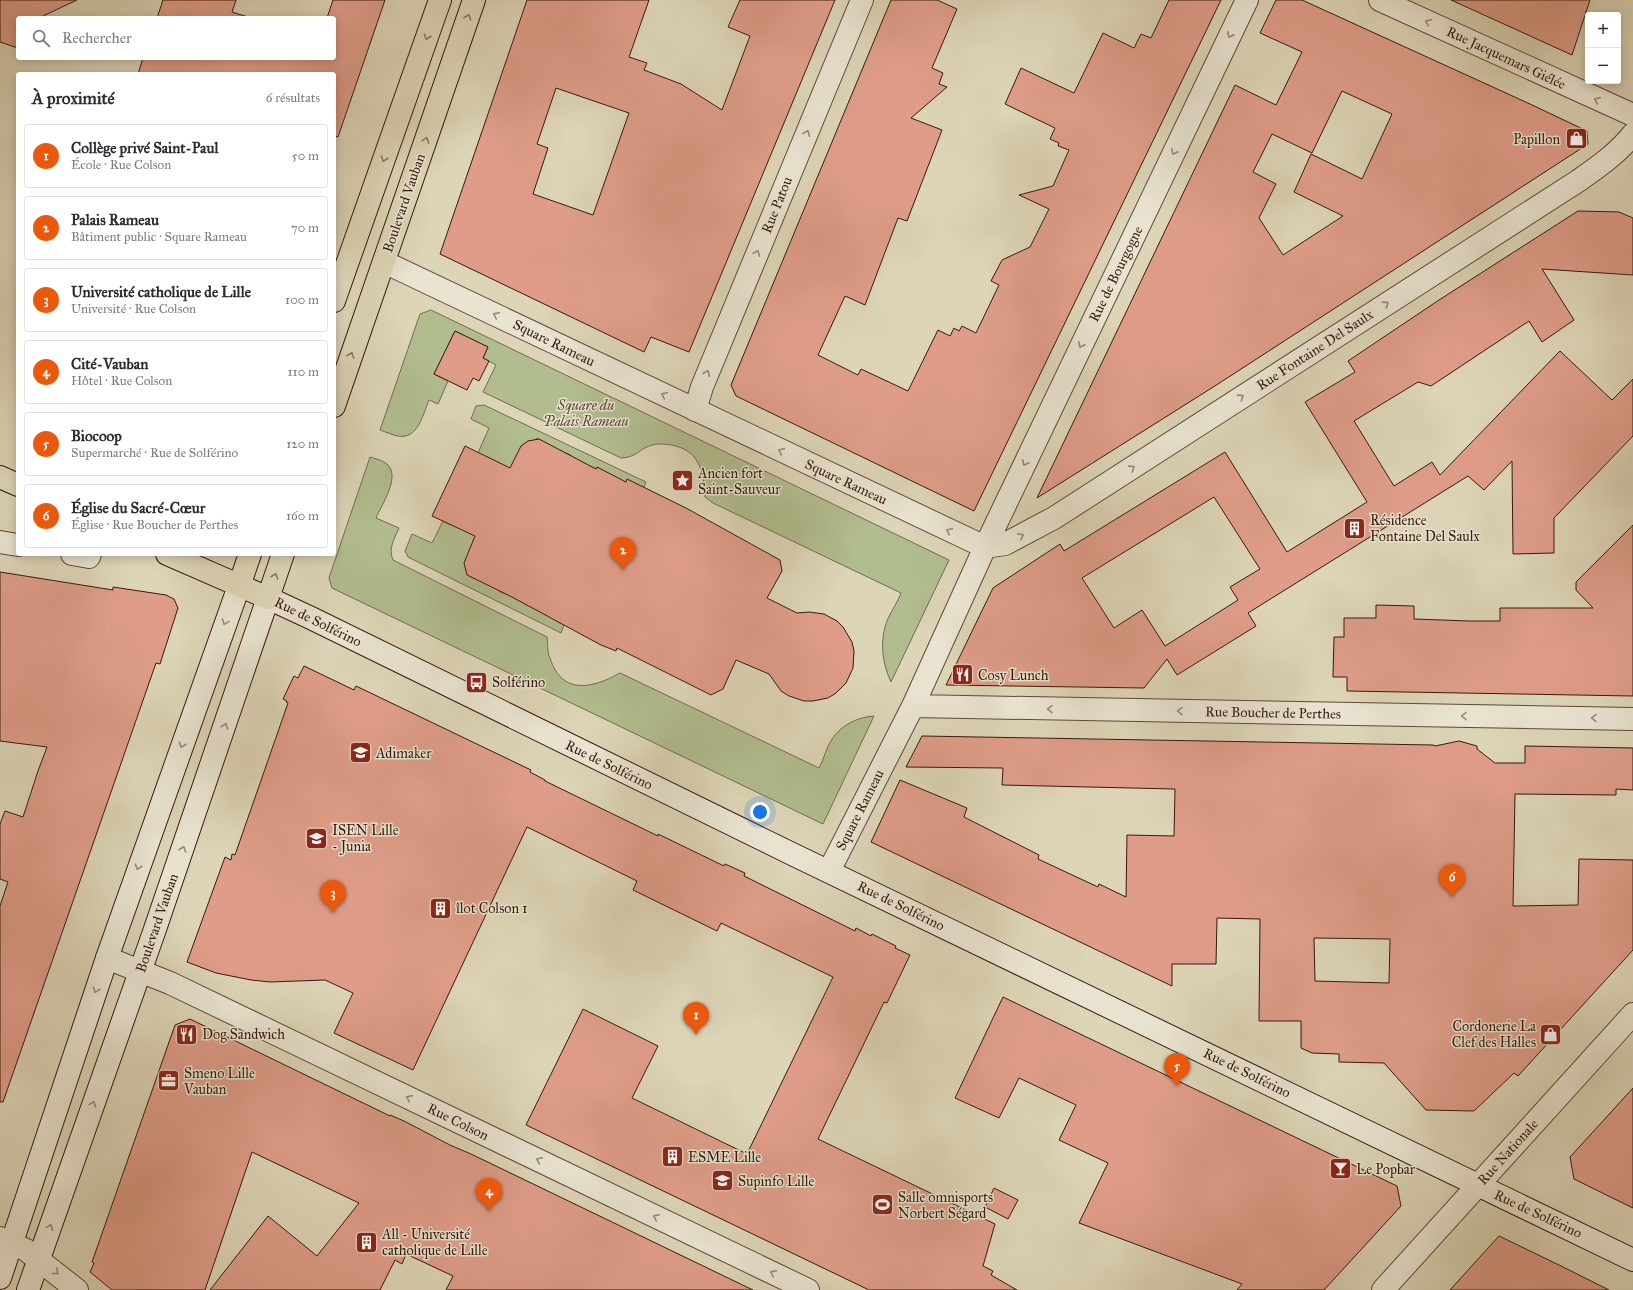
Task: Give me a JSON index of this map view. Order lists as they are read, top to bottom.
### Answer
{
  "streets": {
    "main road": ["Boulevard Vauban", "Rue de Solférino"],
    "street": [
      "Rue Jacquemars Giélée",
      "Rue Patou",
      "Rue de Bourgogne",
      "Square Rameau",
      "Rue Fontaine Del Saulx",
      "Rue Boucher de Perthes",
      "Rue Colson",
      "Rue Nationale"
    ]
  },
  "crossings": [
    ["Boulevard Vauban", "Square Rameau"],
    ["Boulevard Vauban", "Rue de Solférino"],
    ["Boulevard Vauban", "Rue Colson"],
    ["Rue Patou", "Square Rameau"],
    ["Rue de Bourgogne", "Square Rameau"],
    ["Rue de Bourgogne", "Rue Fontaine Del Saulx"],
    ["Square Rameau", "Rue Fontaine Del Saulx"],
    ["Square Rameau", "Rue de Solférino"],
    ["Square Rameau", "Rue Boucher de Perthes"],
    ["Rue de Solférino", "Rue Nationale"]
  ],
  "one_way": [
    "Rue Jacquemars Giélée",
    "Boulevard Vauban",
    "Rue Patou",
    "Rue de Bourgogne",
    "Square Rameau",
    "Rue Fontaine Del Saulx",
    "Rue Boucher de Perthes",
    "Rue Colson"
  ],
  "parks": ["Square du Palais Rameau"],
  "places": {
    "shop": ["Papillon", "Cordonerie La Clef des Halles"],
    "place": ["Ancien fort Saint-Sauveur"],
    "building": [
      "Résidence Fontaine Del Saulx",
      "îlot Colson 1",
      "ESME Lille",
      "All - Université catholique de Lille"
    ],
    "restaurant": ["Cosy Lunch", "Dog Sandwich"],
    "bus stop": ["Solférino"],
    "school or university": ["Adimaker", "ISEN Lille - Junia", "Supinfo Lille"],
    "office": ["Smeno Lille Vauban"],
    "bar": ["Le Popbar"],
    "sports": ["Salle omnisports Norbert Ségard"]
  },
  "page": {
    "map_buttons": ["+", "−"],
    "search": "Rechercher",
    "heading": ["À proximité", "6 résultats"],
    "list": [
      {
        "mark": "1",
        "name": "Collège privé Saint-Paul",
        "note": "École · Rue Colson",
        "value": "50 m"
      },
      {
        "mark": "2",
        "name": "Palais Rameau",
        "note": "Bâtiment public · Square Rameau",
        "value": "70 m"
      },
      {
        "mark": "3",
        "name": "Université catholique de Lille",
        "note": "Université · Rue Colson",
        "value": "100 m"
      },
      {
        "mark": "4",
        "name": "Cité-Vauban",
        "note": "Hôtel · Rue Colson",
        "value": "110 m"
      },
      {
        "mark": "5",
        "name": "Biocoop",
        "note": "Supermarché · Rue de Solférino",
        "value": "120 m"
      },
      {
        "mark": "6",
        "name": "Église du Sacré-Cœur",
        "note": "Église · Rue Boucher de Perthes",
        "value": "160 m"
      }
    ],
    "pins": [
      "2",
      "6",
      "3",
      "1",
      "5",
      "4"
    ]
  }
}
